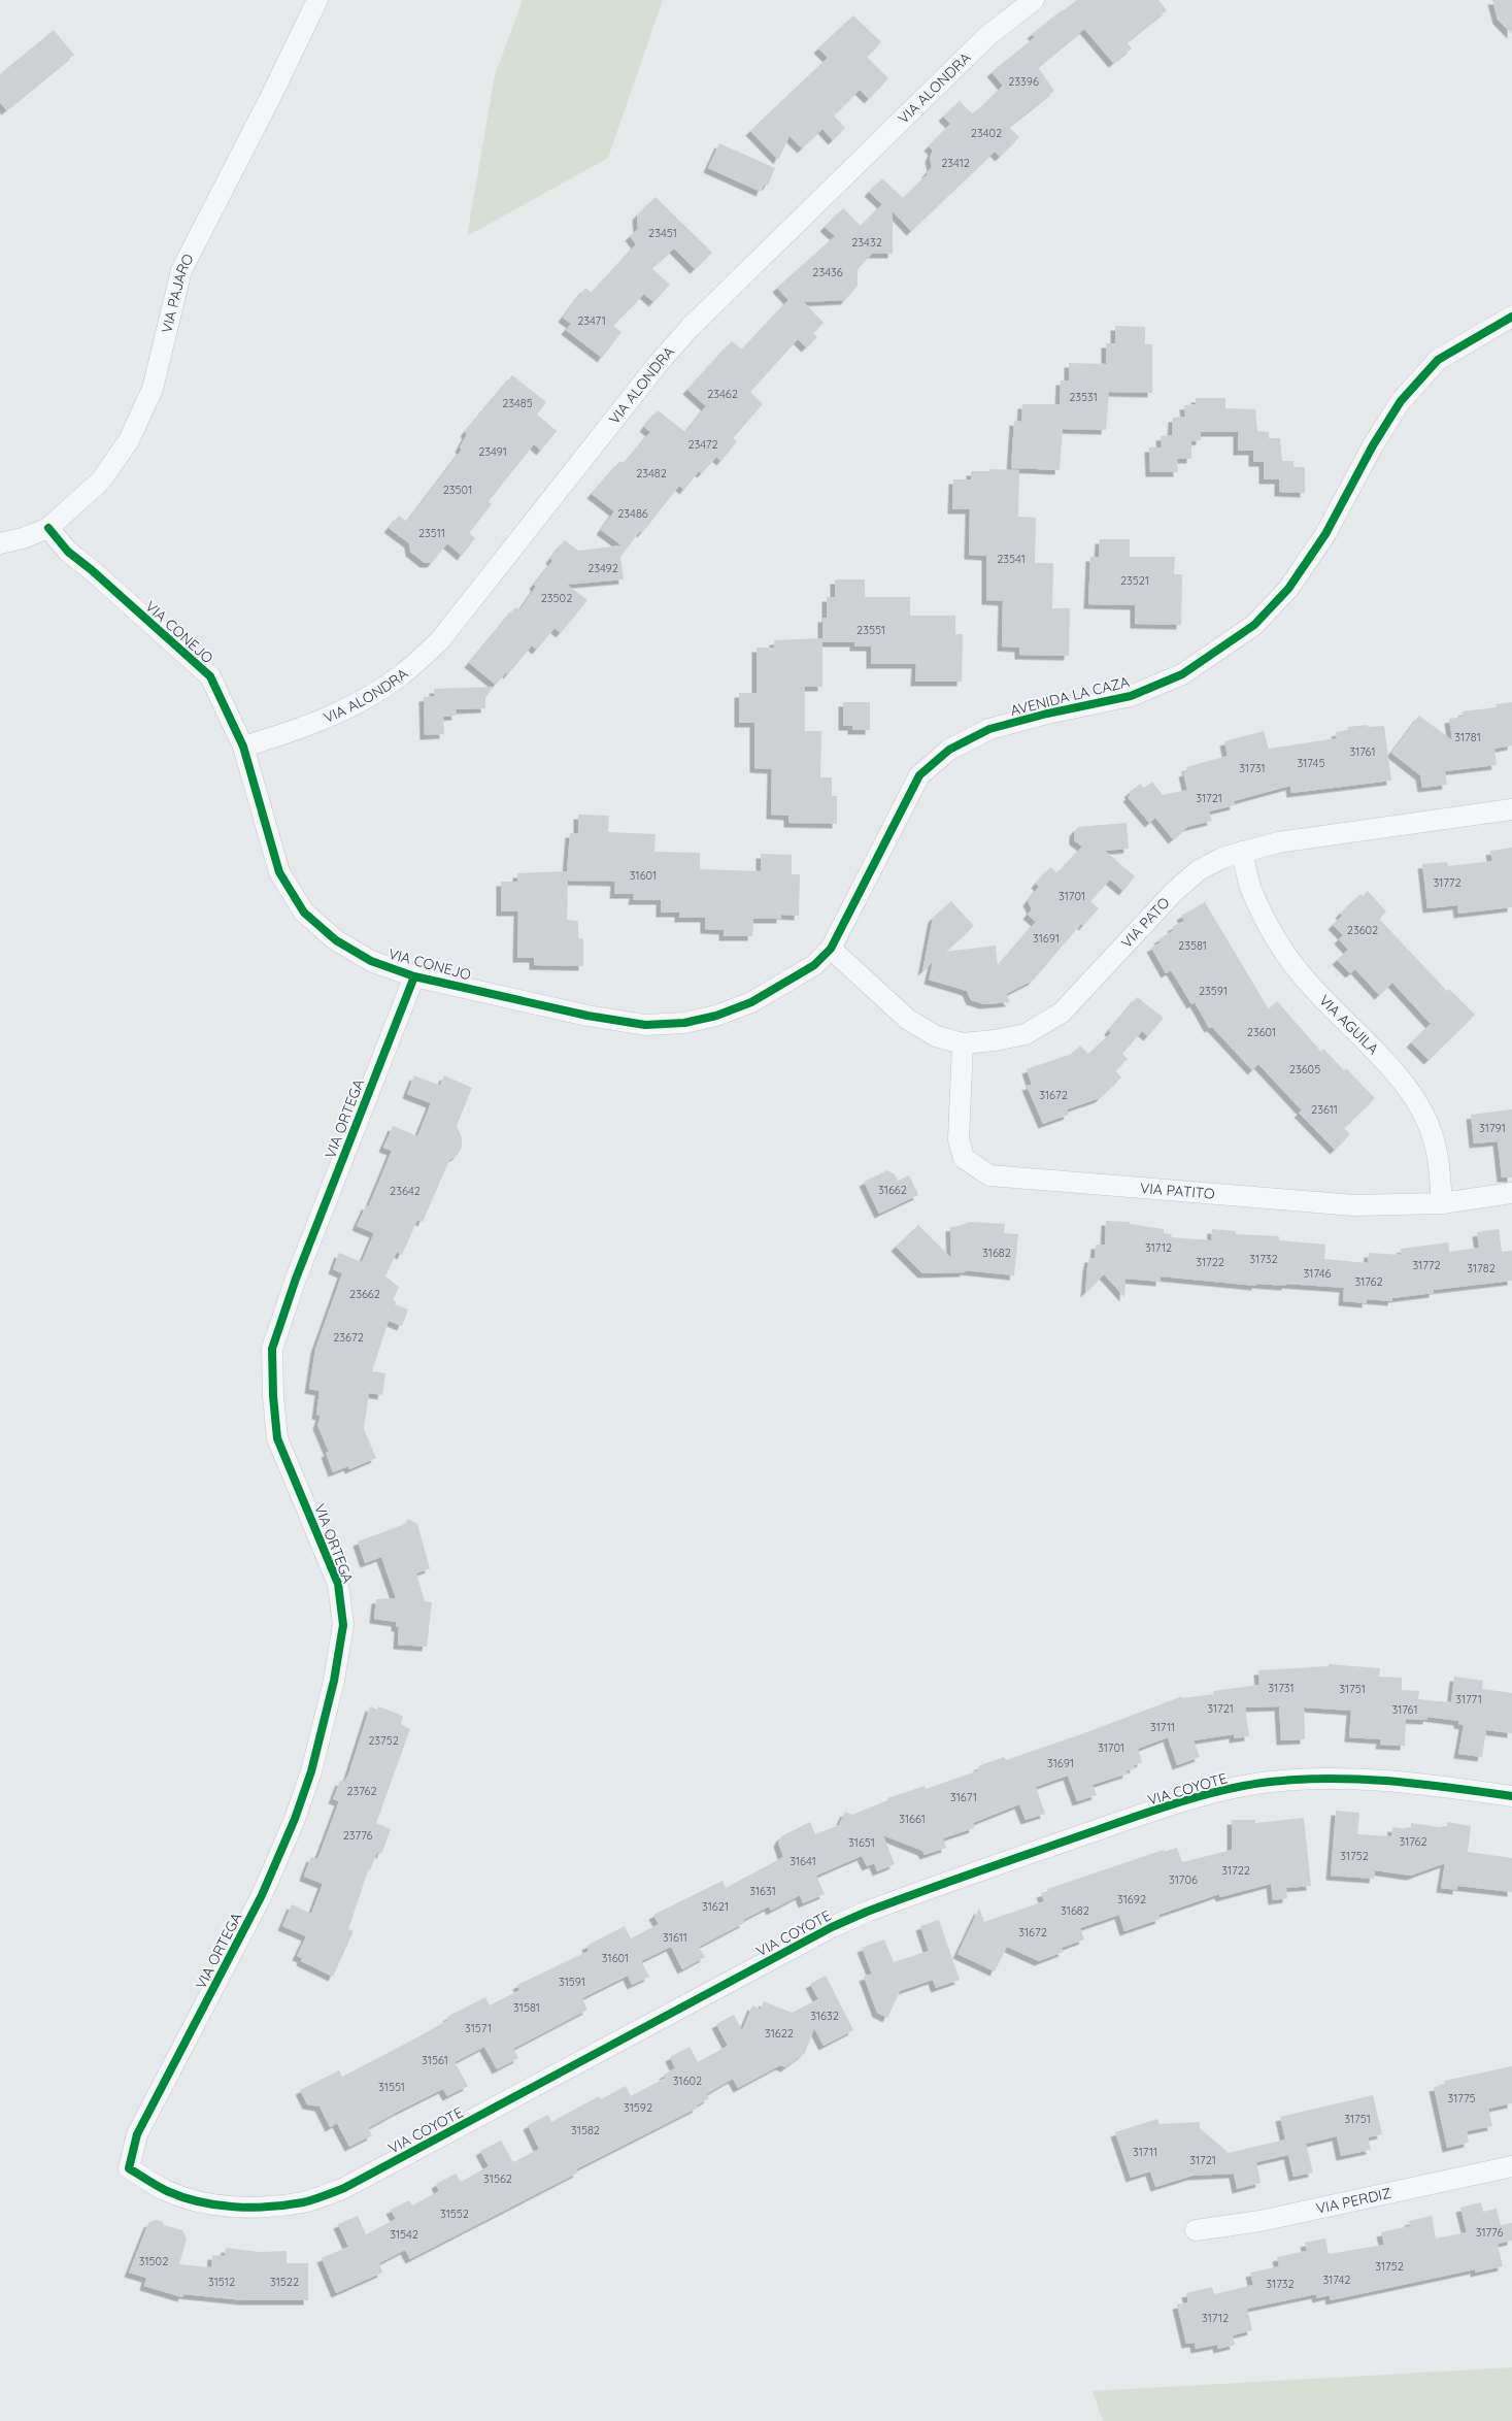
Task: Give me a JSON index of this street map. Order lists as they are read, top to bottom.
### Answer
{
  "streets": {
    "street": [
      "VIA ALONDRA",
      "VIA PAJARO",
      "VIA CONEJO",
      "AVENIDA LA CAZA",
      "VIA PATO",
      "VIA AGUILA",
      "VIA ORTEGA",
      "VIA PATITO",
      "VIA COYOTE",
      "VIA PERDIZ"
    ]
  },
  "crossings": [
    ["VIA ALONDRA", "VIA CONEJO"],
    ["VIA PAJARO", "VIA CONEJO"],
    ["VIA CONEJO", "AVENIDA LA CAZA"],
    ["VIA CONEJO", "VIA PATO"],
    ["VIA CONEJO", "VIA ORTEGA"],
    ["AVENIDA LA CAZA", "VIA PATO"],
    ["VIA PATO", "VIA AGUILA"],
    ["VIA PATO", "VIA PATITO"],
    ["VIA AGUILA", "VIA PATITO"],
    ["VIA ORTEGA", "VIA COYOTE"]
  ],
  "house_numbers": [
    "23396",
    "23402",
    "23412",
    "23451",
    "23432",
    "23436",
    "23471",
    "23462",
    "23531",
    "23485",
    "23472",
    "23491",
    "23482",
    "23501",
    "23486",
    "23511",
    "23541",
    "23492",
    "23521",
    "23502",
    "23551",
    "31781",
    "31761",
    "31745",
    "31731",
    "31721",
    "31601",
    "31772",
    "31701",
    "23602",
    "31691",
    "23581",
    "23591",
    "23601",
    "23605",
    "31672",
    "23611",
    "31791",
    "31662",
    "23642",
    "31712",
    "31682",
    "31732",
    "31722",
    "31772",
    "31782",
    "31746",
    "31762",
    "23662",
    "23672",
    "31731",
    "31751",
    "31771",
    "31721",
    "31761",
    "31711",
    "23752",
    "31701",
    "31691",
    "23762",
    "31671",
    "31661",
    "23776",
    "31762",
    "31651",
    "31752",
    "31641",
    "31722",
    "31706",
    "31631",
    "31692",
    "31621",
    "31682",
    "31672",
    "31611",
    "31601",
    "31591",
    "31581",
    "31632",
    "31571",
    "31622",
    "31561",
    "31602",
    "31551",
    "31775",
    "31592",
    "31751",
    "31582",
    "31711",
    "31721",
    "31562",
    "31552",
    "31776",
    "31542",
    "31502",
    "31752",
    "31742",
    "31512",
    "31522",
    "31732",
    "31712"
  ]
}
